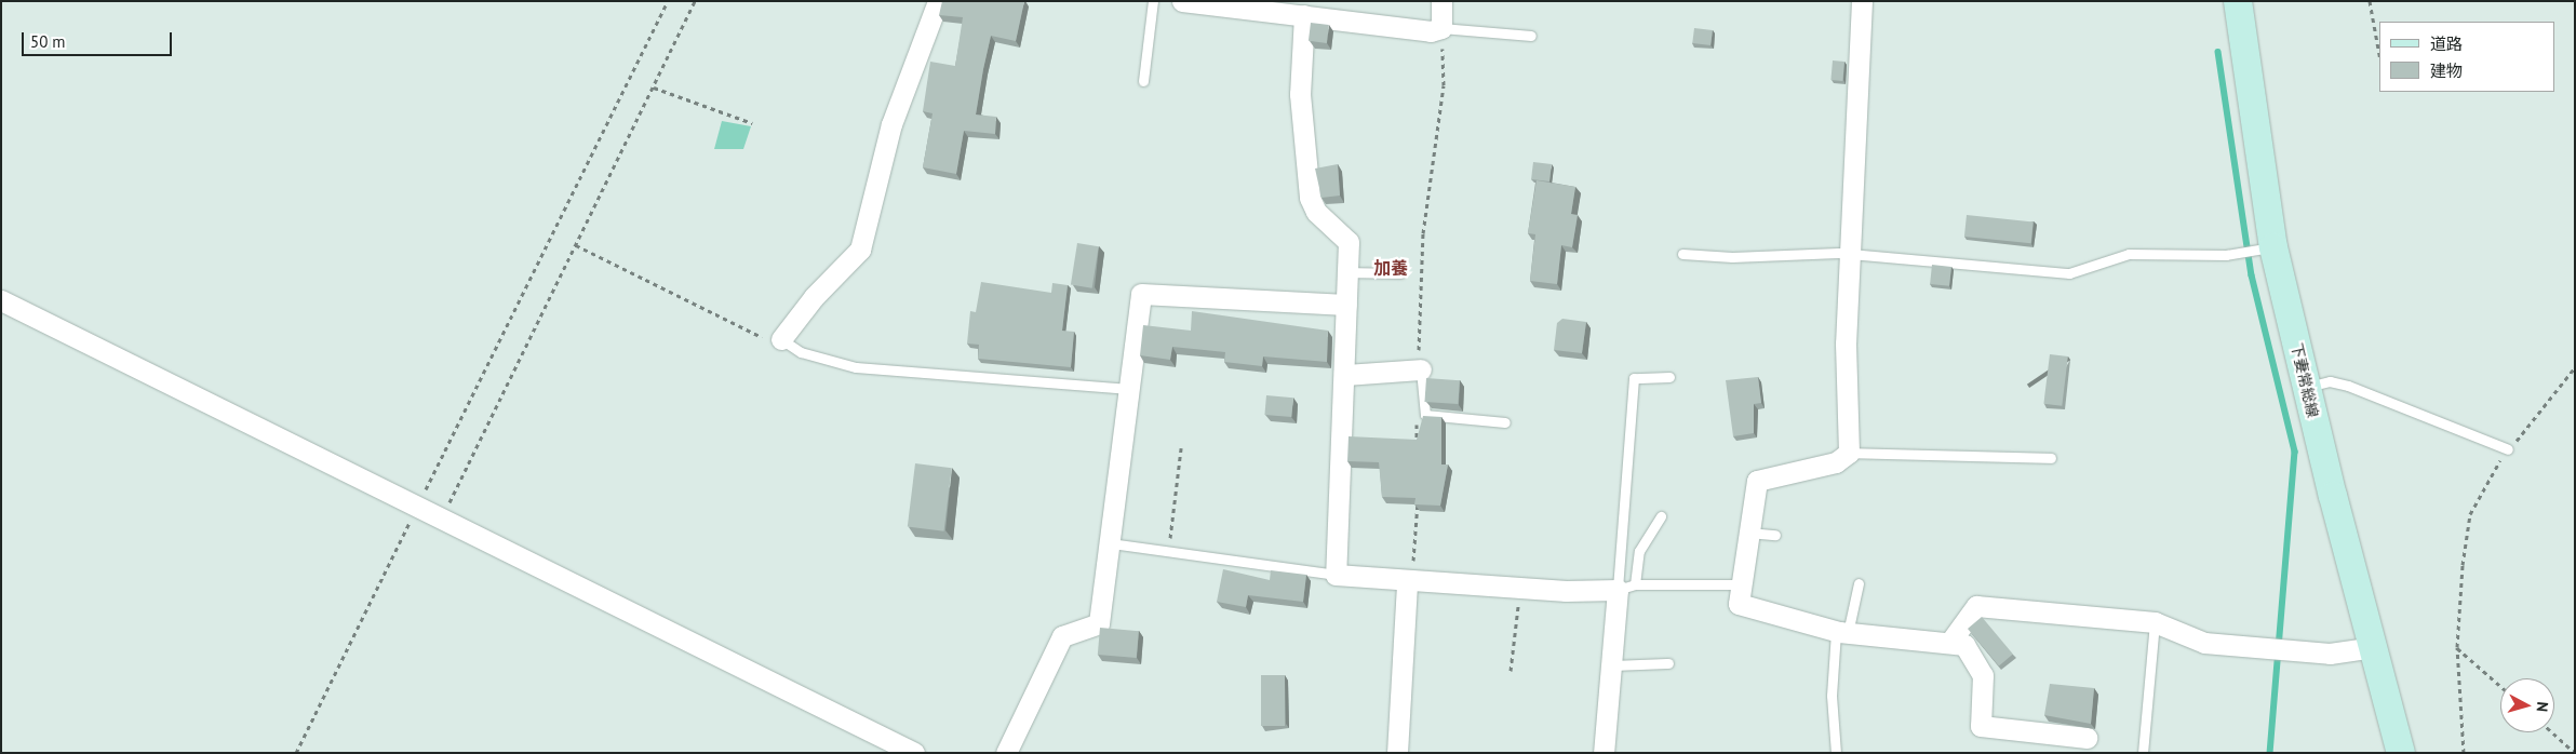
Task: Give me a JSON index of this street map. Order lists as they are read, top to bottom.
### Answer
{
  "streets": {
    "main road": ["下妻常総線"]
  },
  "districts": ["加養"],
  "legend": ["道路", "建物"],
  "scale_bar": "50 m",
  "north": "right"
}
